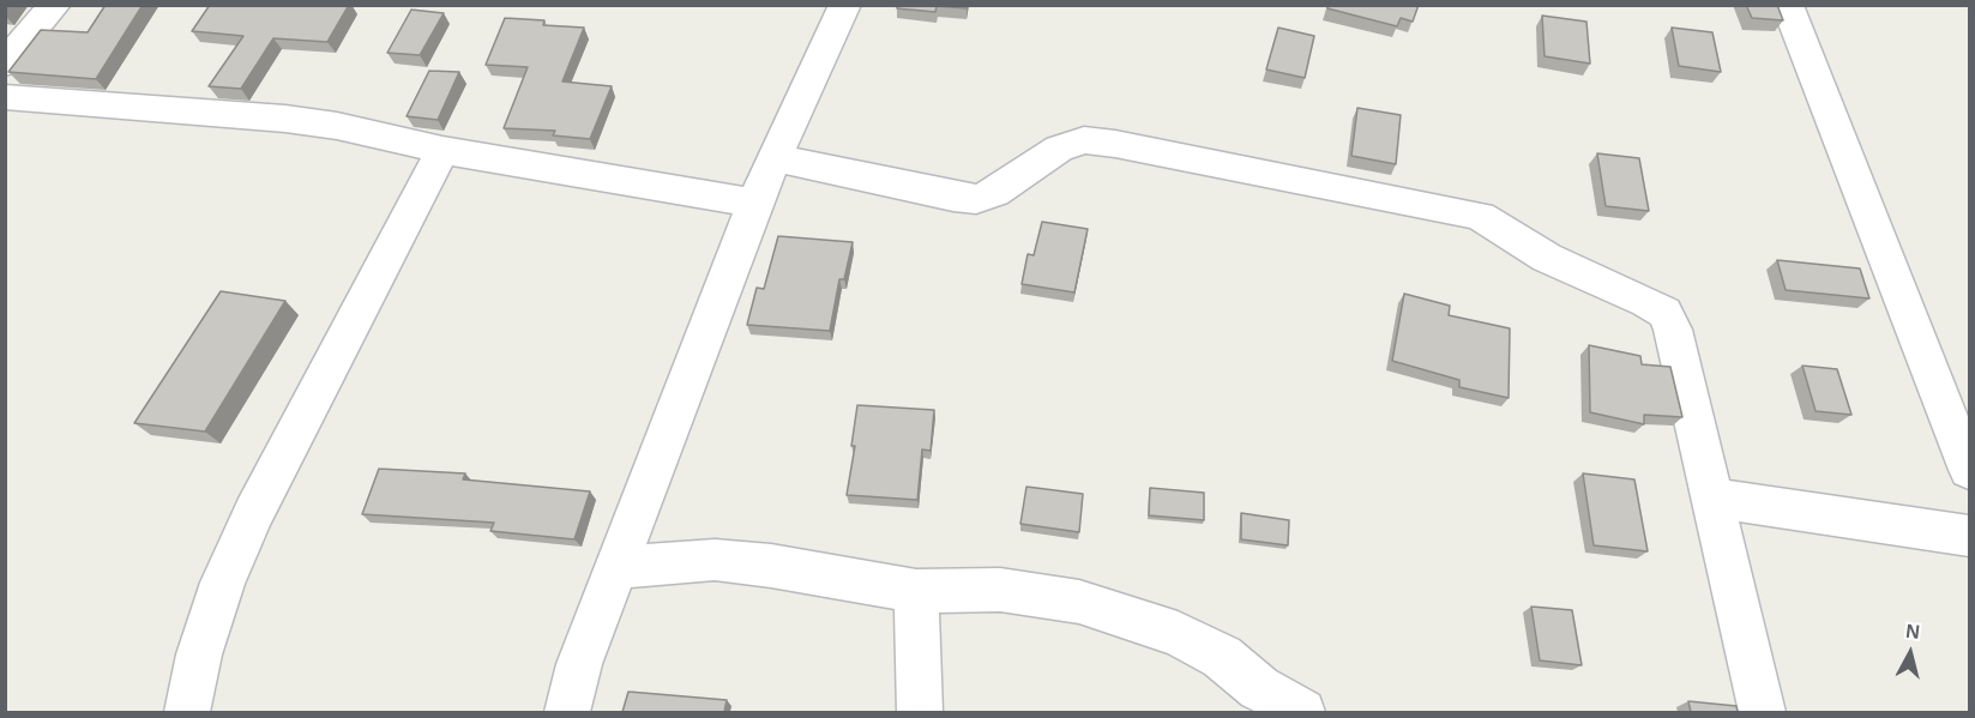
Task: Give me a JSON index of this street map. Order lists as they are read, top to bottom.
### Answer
{
  "north": "top"
}
